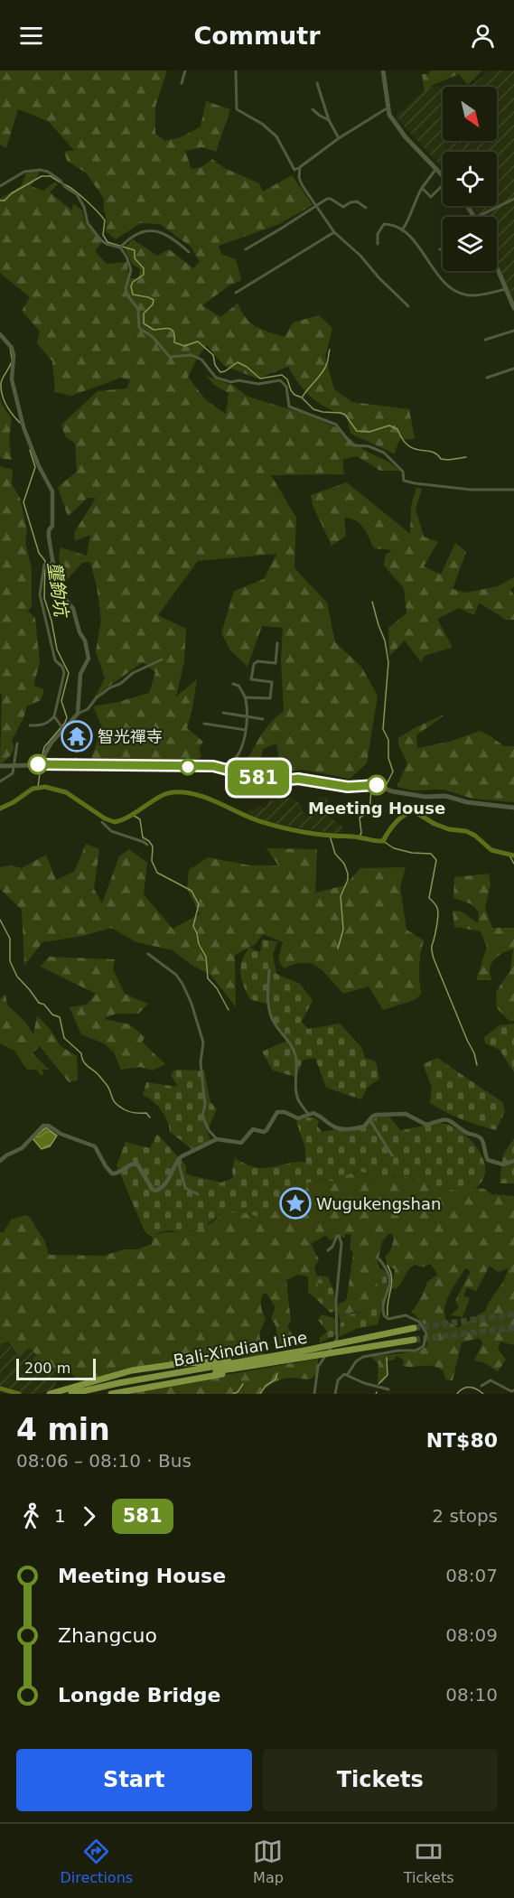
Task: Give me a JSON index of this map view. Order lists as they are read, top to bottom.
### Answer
{
  "streets": {
    "highway": ["Bali-Xindian Line"]
  },
  "water": ["壟鉤坑"],
  "places": {
    "temple": ["智光禪寺"],
    "other": ["Meeting House"],
    "place": ["Wugukengshan"]
  },
  "lines": ["bus line 581"],
  "scale_bar": "200 m",
  "north": "bottom right",
  "page": {
    "header": "Commutr",
    "on_map": "581",
    "scale": "200 m",
    "heading": ["4 min", "08:06 – 08:10 · Bus", "NT$80"],
    "legs": ["1", "581", "2 stops"],
    "list": [
      {
        "name": "Meeting House",
        "value": "08:07"
      },
      {
        "name": "Zhangcuo",
        "value": "08:09"
      },
      {
        "name": "Longde Bridge",
        "value": "08:10"
      }
    ],
    "buttons": ["Start", "Tickets"],
    "tabs": ["Directions", "Map", "Tickets"]
  }
}
